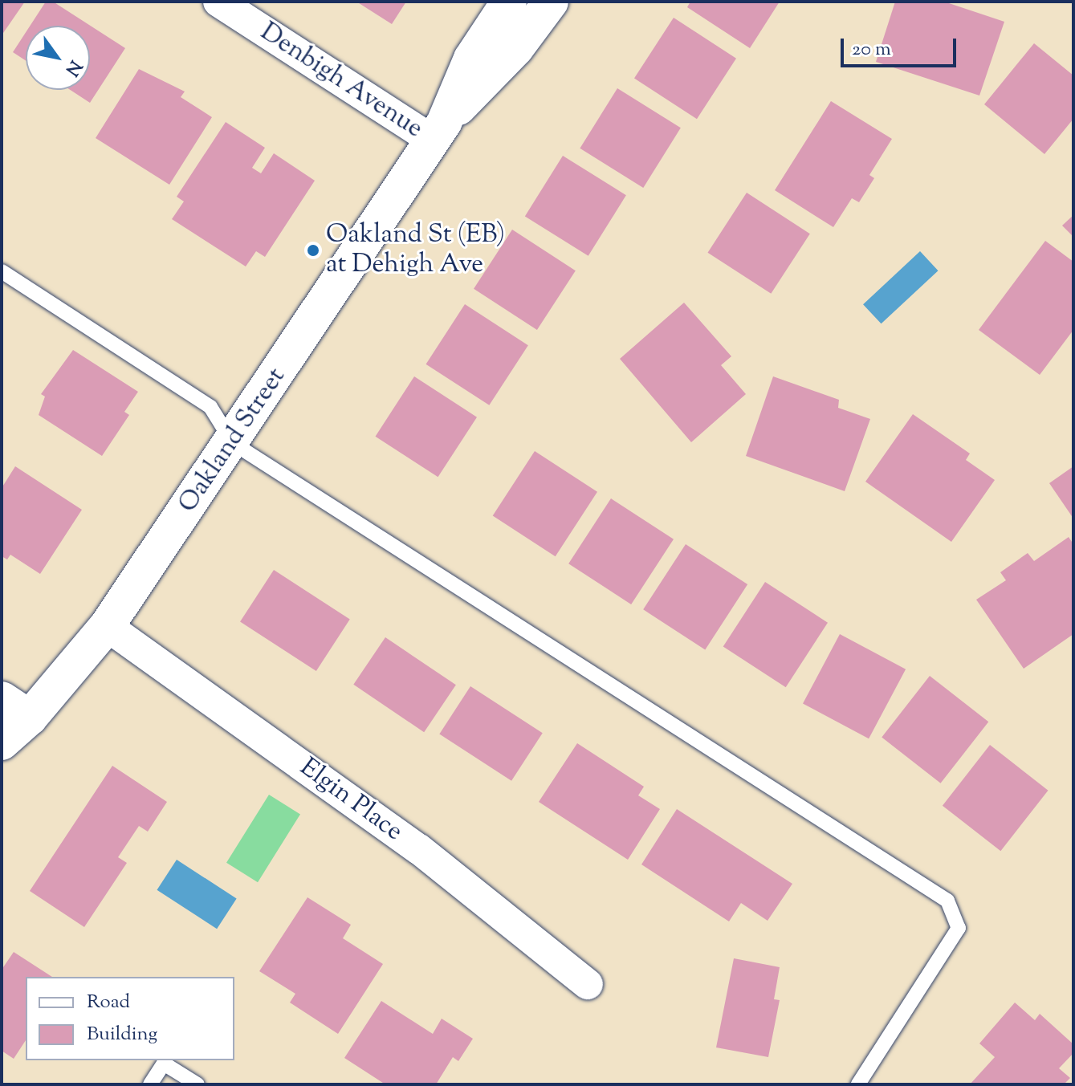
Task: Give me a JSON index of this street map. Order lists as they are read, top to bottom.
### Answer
{
  "streets": {
    "street": ["Denbigh Avenue", "Oakland Street", "Elgin Place"]
  },
  "crossings": [
    ["Denbigh Avenue", "Oakland Street"],
    ["Oakland Street", "Elgin Place"]
  ],
  "places": ["Oakland St (EB) at Dehigh Ave"],
  "legend": ["Road", "Building"],
  "scale_bar": "20 m",
  "north": "bottom right"
}
